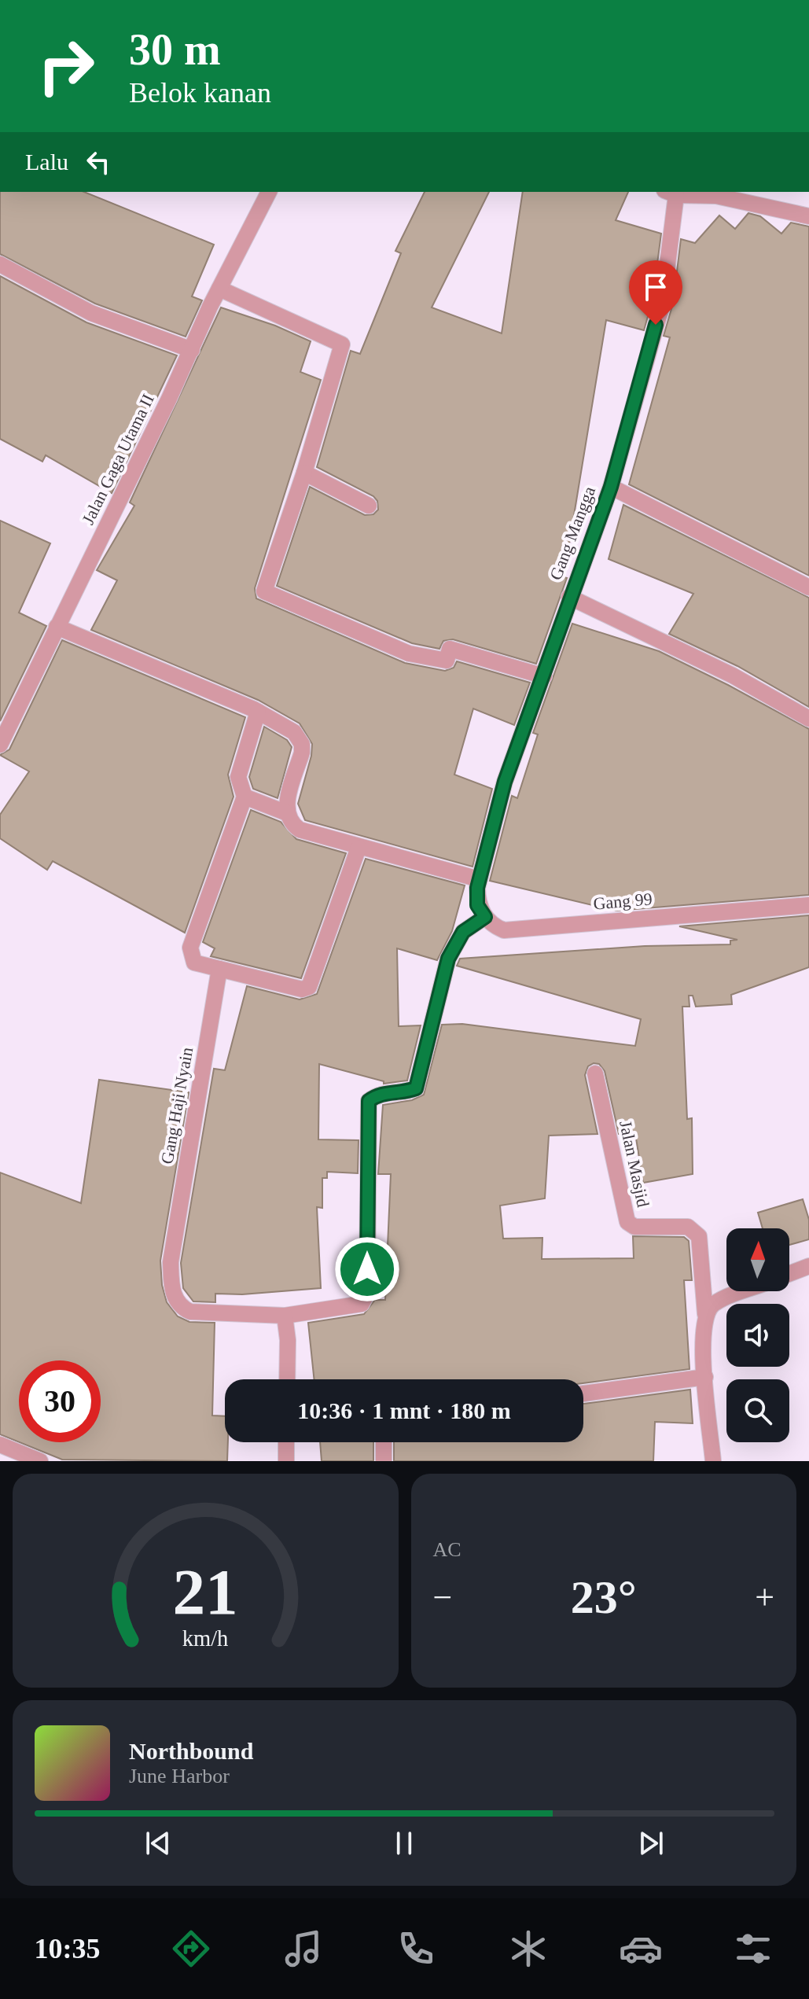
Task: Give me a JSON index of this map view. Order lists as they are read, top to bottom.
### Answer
{
  "streets": {
    "street": [
      "Jalan Gaga Utama II",
      "Gang Mangga",
      "Gang 99",
      "Gang Haji Nyain",
      "Jalan Masjid"
    ]
  },
  "crossings": [
    ["Gang 99", "Gang Haji Nyain"]
  ],
  "north": "top",
  "page": {
    "turn": ["30 m", "Belok kanan"],
    "then": "Lalu",
    "limit": "30",
    "trip": "10:36 · 1 mnt · 180 m",
    "tile": "AC",
    "heat": ["−", "23°", "+"],
    "song": ["Northbound", "June Harbor"],
    "tabs": "10:35",
    "gauge": ["21", "km/h"]
  }
}
